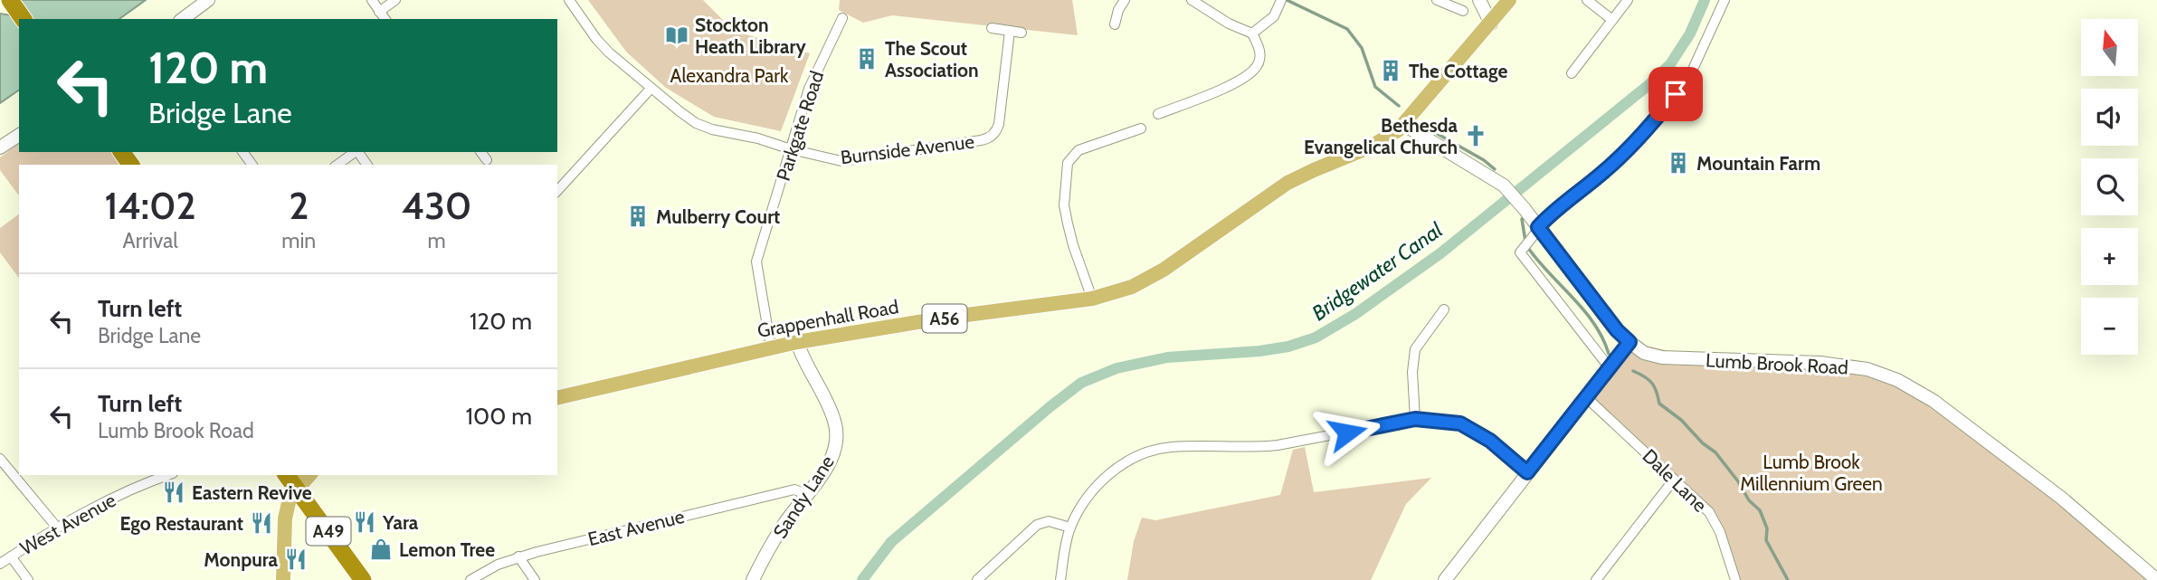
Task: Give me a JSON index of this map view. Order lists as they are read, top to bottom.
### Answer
{
  "streets": {
    "highway": ["A49"],
    "main road": ["Grappenhall Road", "A56"],
    "street": [
      "Parkgate Road",
      "Burnside Avenue",
      "Lumb Brook Road",
      "Dale Lane",
      "Sandy Lane",
      "West Avenue",
      "East Avenue"
    ]
  },
  "crossings": [
    ["Parkgate Road", "Burnside Avenue"],
    ["Parkgate Road", "Grappenhall Road"],
    ["Grappenhall Road", "A56"],
    ["Grappenhall Road", "Lumb Brook Road"],
    ["Grappenhall Road", "Sandy Lane"],
    ["A56", "Lumb Brook Road"],
    ["Sandy Lane", "East Avenue"]
  ],
  "water": ["Bridgewater Canal"],
  "parks": ["Alexandra Park", "Lumb Brook Millennium Green"],
  "places": {
    "library": ["Stockton Heath Library"],
    "building": [
      "The Scout Association",
      "The Cottage",
      "Mountain Farm",
      "Mulberry Court"
    ],
    "church": ["Bethesda Evangelical Church"],
    "restaurant": [
      "Eastern Revive",
      "Yara",
      "Ego Restaurant",
      "Monpura"
    ],
    "shop": ["Lemon Tree"]
  },
  "north": "top",
  "page": {
    "map_buttons": ["+", "−"],
    "turn": ["120 m", "Bridge Lane"],
    "eta": [
      "14:02",
      "Arrival",
      "2",
      "min",
      "430",
      "m"
    ],
    "list": [
      {
        "name": "Turn left",
        "note": "Bridge Lane",
        "value": "120 m"
      },
      {
        "name": "Turn left",
        "note": "Lumb Brook Road",
        "value": "100 m"
      }
    ]
  }
}
